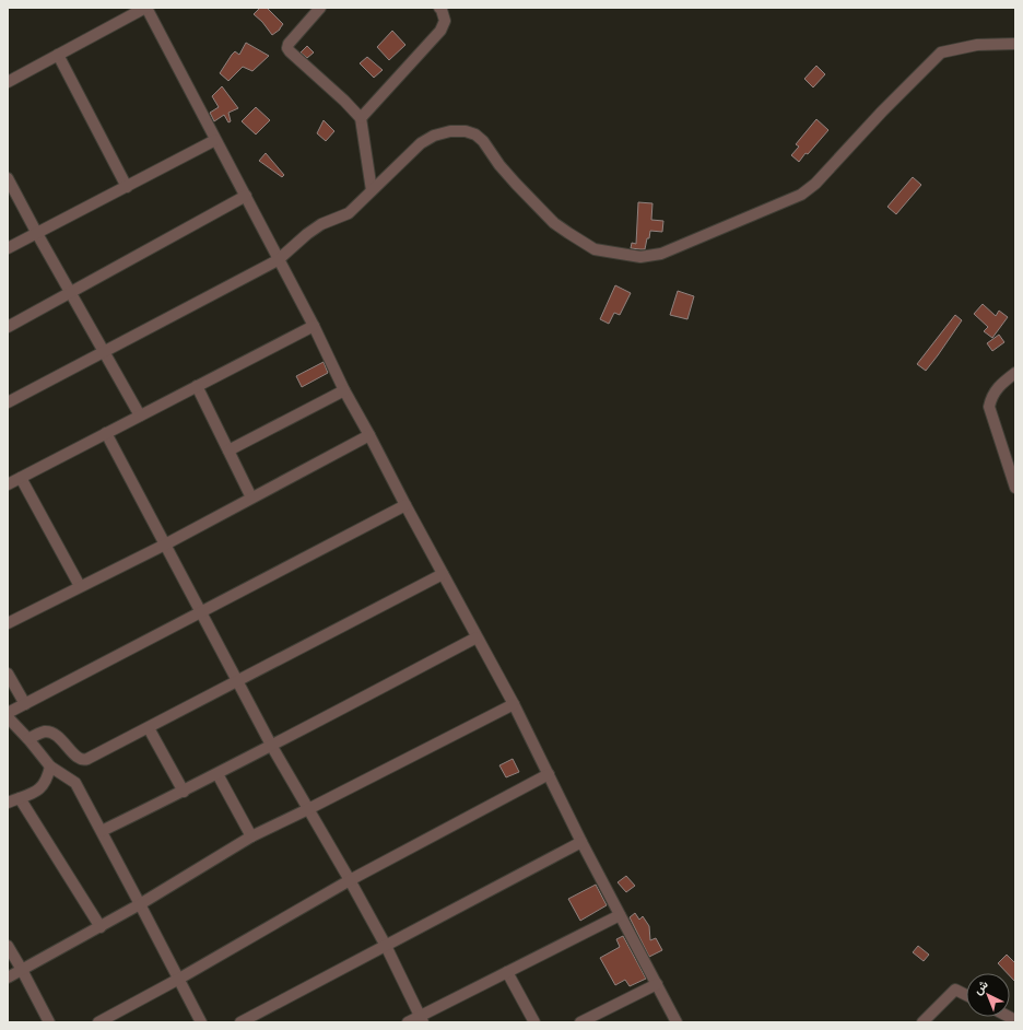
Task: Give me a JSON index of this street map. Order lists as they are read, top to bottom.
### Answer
{
  "north": "top left"
}
